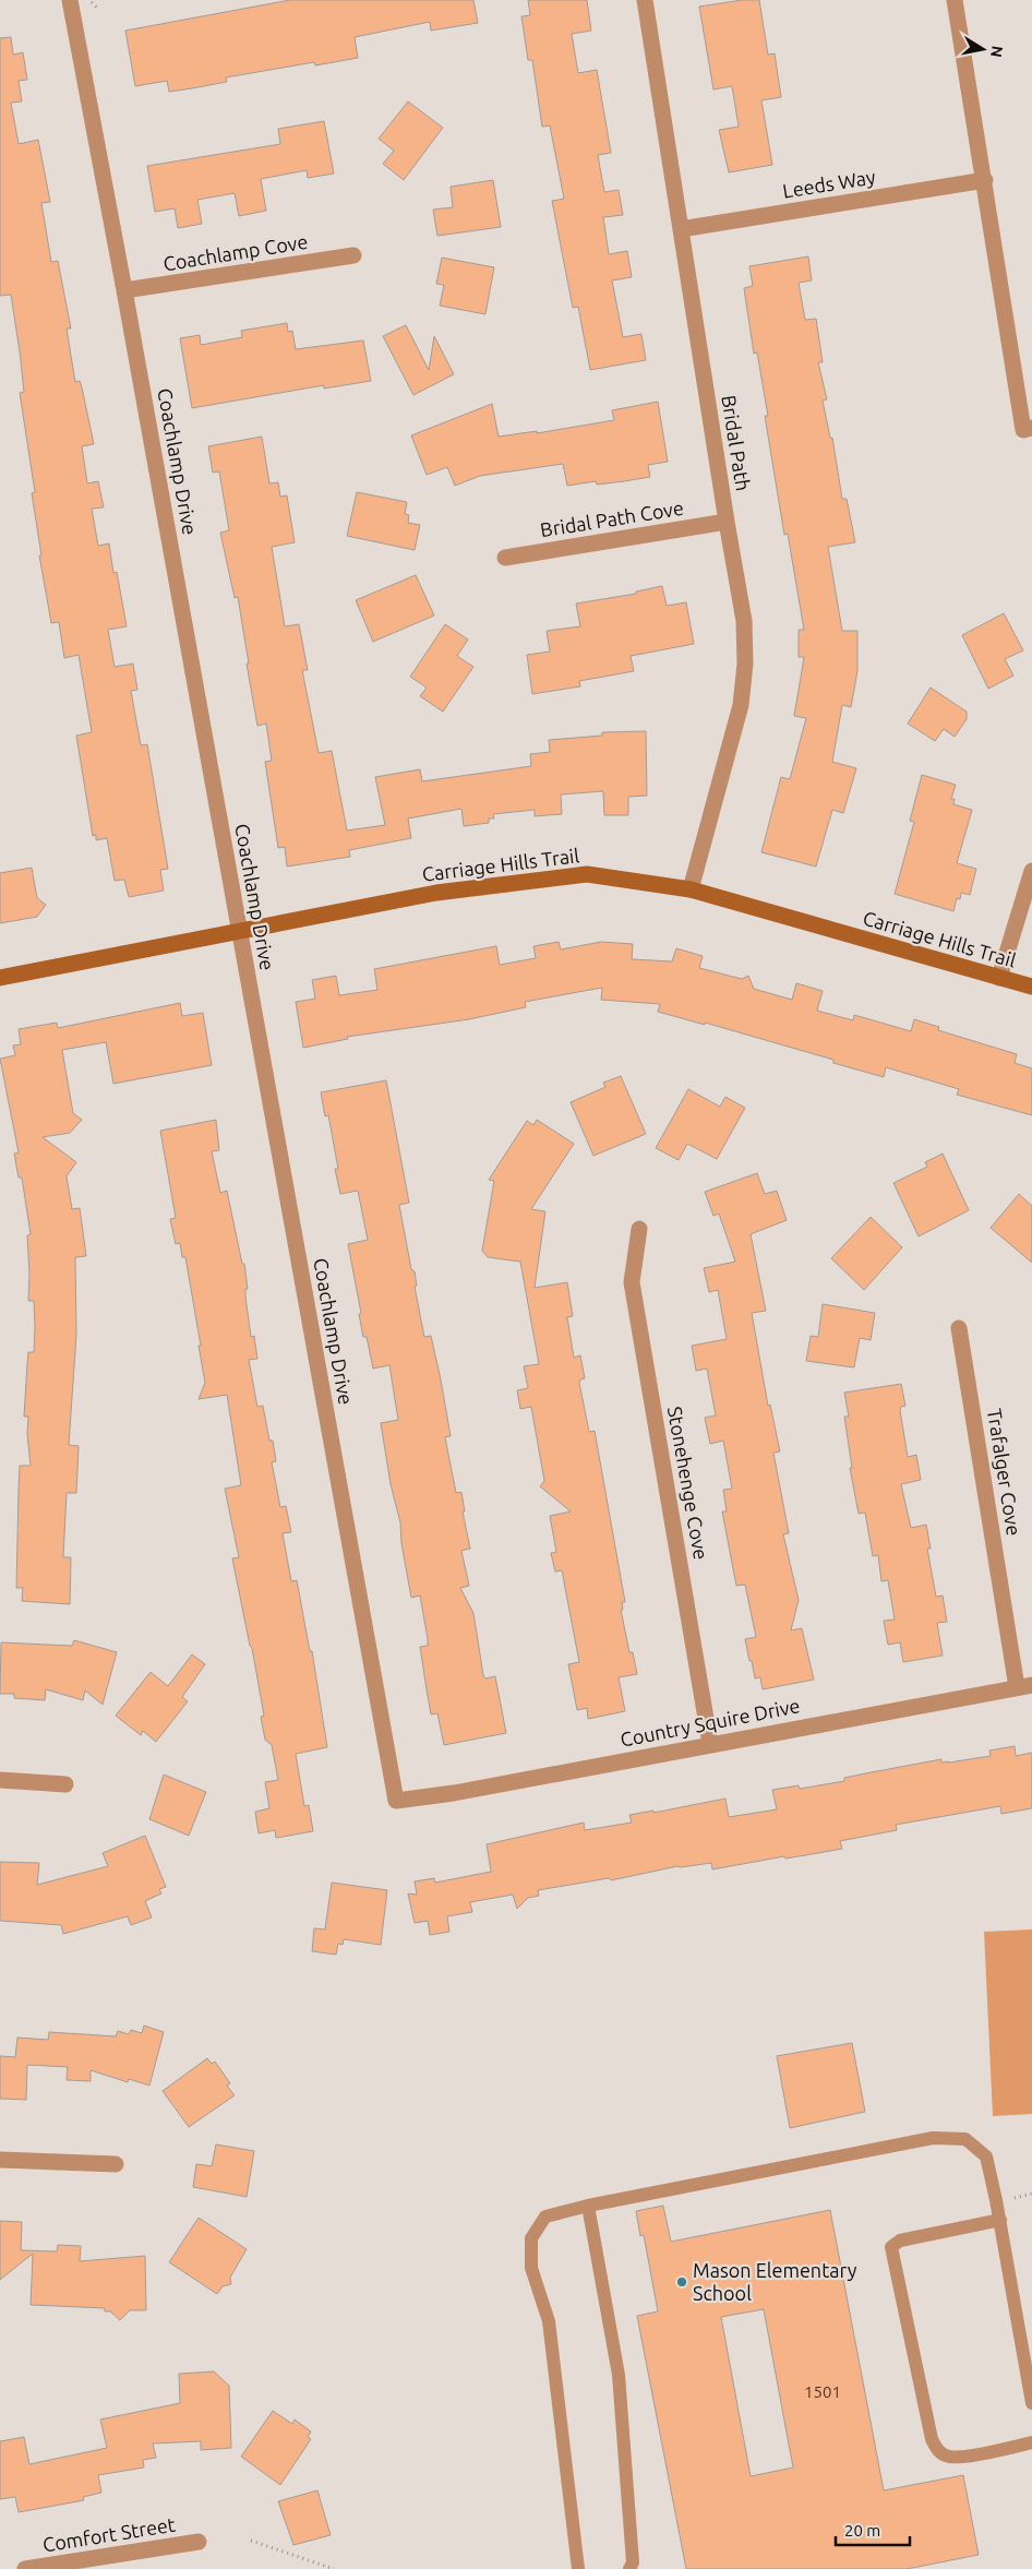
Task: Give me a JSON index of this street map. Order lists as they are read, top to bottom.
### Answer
{
  "streets": {
    "street": [
      "Leeds Way",
      "Coachlamp Cove",
      "Bridal Path",
      "Coachlamp Drive",
      "Bridal Path Cove",
      "Carriage Hills Trail",
      "Trafalger Cove",
      "Stonehenge Cove",
      "Country Squire Drive",
      "Comfort Street"
    ]
  },
  "crossings": [
    ["Leeds Way", "Bridal Path"],
    ["Coachlamp Cove", "Coachlamp Drive"],
    ["Bridal Path", "Bridal Path Cove"],
    ["Bridal Path", "Carriage Hills Trail"],
    ["Coachlamp Drive", "Carriage Hills Trail"],
    ["Coachlamp Drive", "Country Squire Drive"],
    ["Trafalger Cove", "Country Squire Drive"],
    ["Stonehenge Cove", "Country Squire Drive"]
  ],
  "places": ["Mason Elementary School"],
  "house_numbers": ["1501"],
  "scale_bar": "20 m",
  "north": "right"
}
